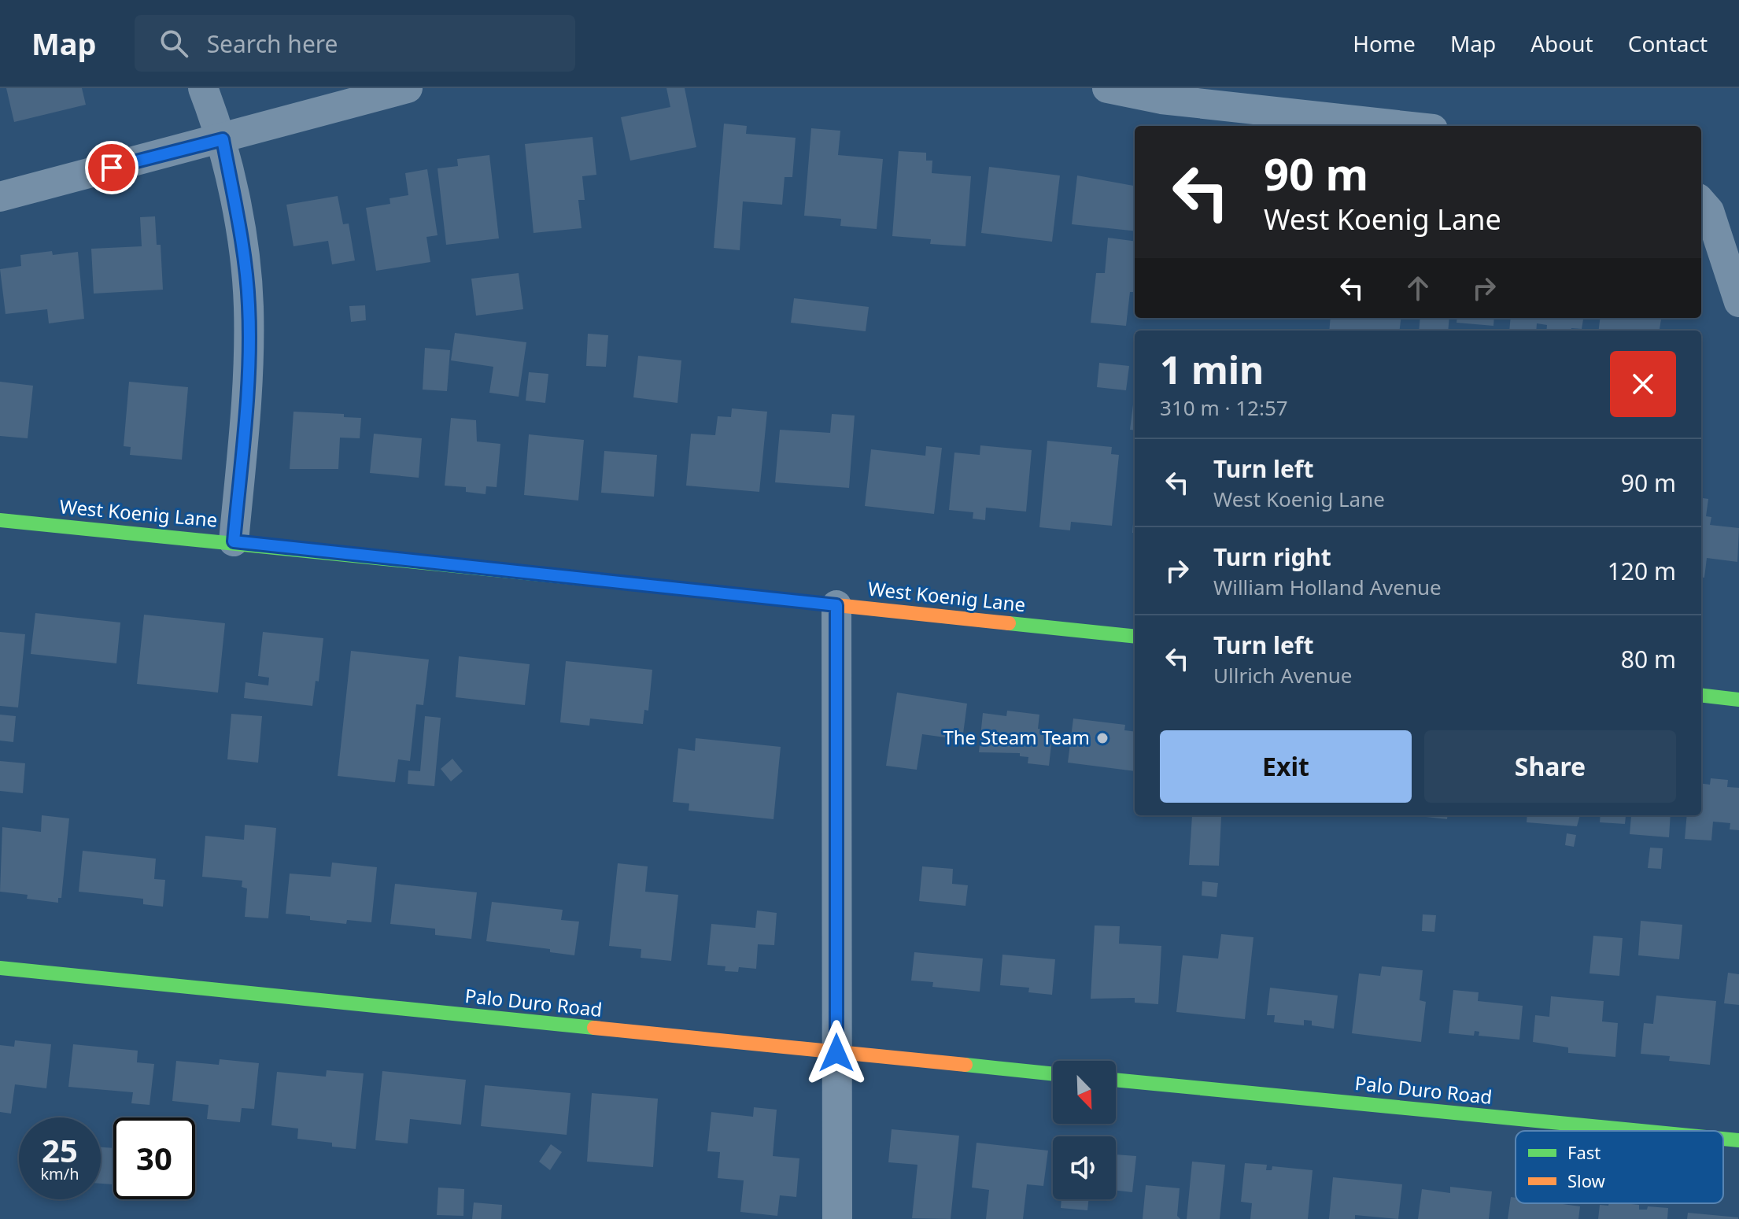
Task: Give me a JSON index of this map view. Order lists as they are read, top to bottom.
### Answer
{
  "streets": {
    "street": ["West Koenig Lane", "Palo Duro Road"]
  },
  "places": ["The Steam Team"],
  "legend": ["Fast", "Slow"],
  "north": "bottom right",
  "page": {
    "header": "Map",
    "search": "Search here",
    "nav": [
      "Home",
      "Map",
      "About",
      "Contact"
    ],
    "turn": ["90 m", "West Koenig Lane"],
    "heading": ["1 min", "310 m · 12:57"],
    "list": [
      {
        "name": "Turn left",
        "note": "West Koenig Lane",
        "value": "90 m"
      },
      {
        "name": "Turn right",
        "note": "William Holland Avenue",
        "value": "120 m"
      },
      {
        "name": "Turn left",
        "note": "Ullrich Avenue",
        "value": "80 m"
      }
    ],
    "buttons": ["Exit", "Share"],
    "speed": "25 km/h",
    "limit": "30"
  }
}
